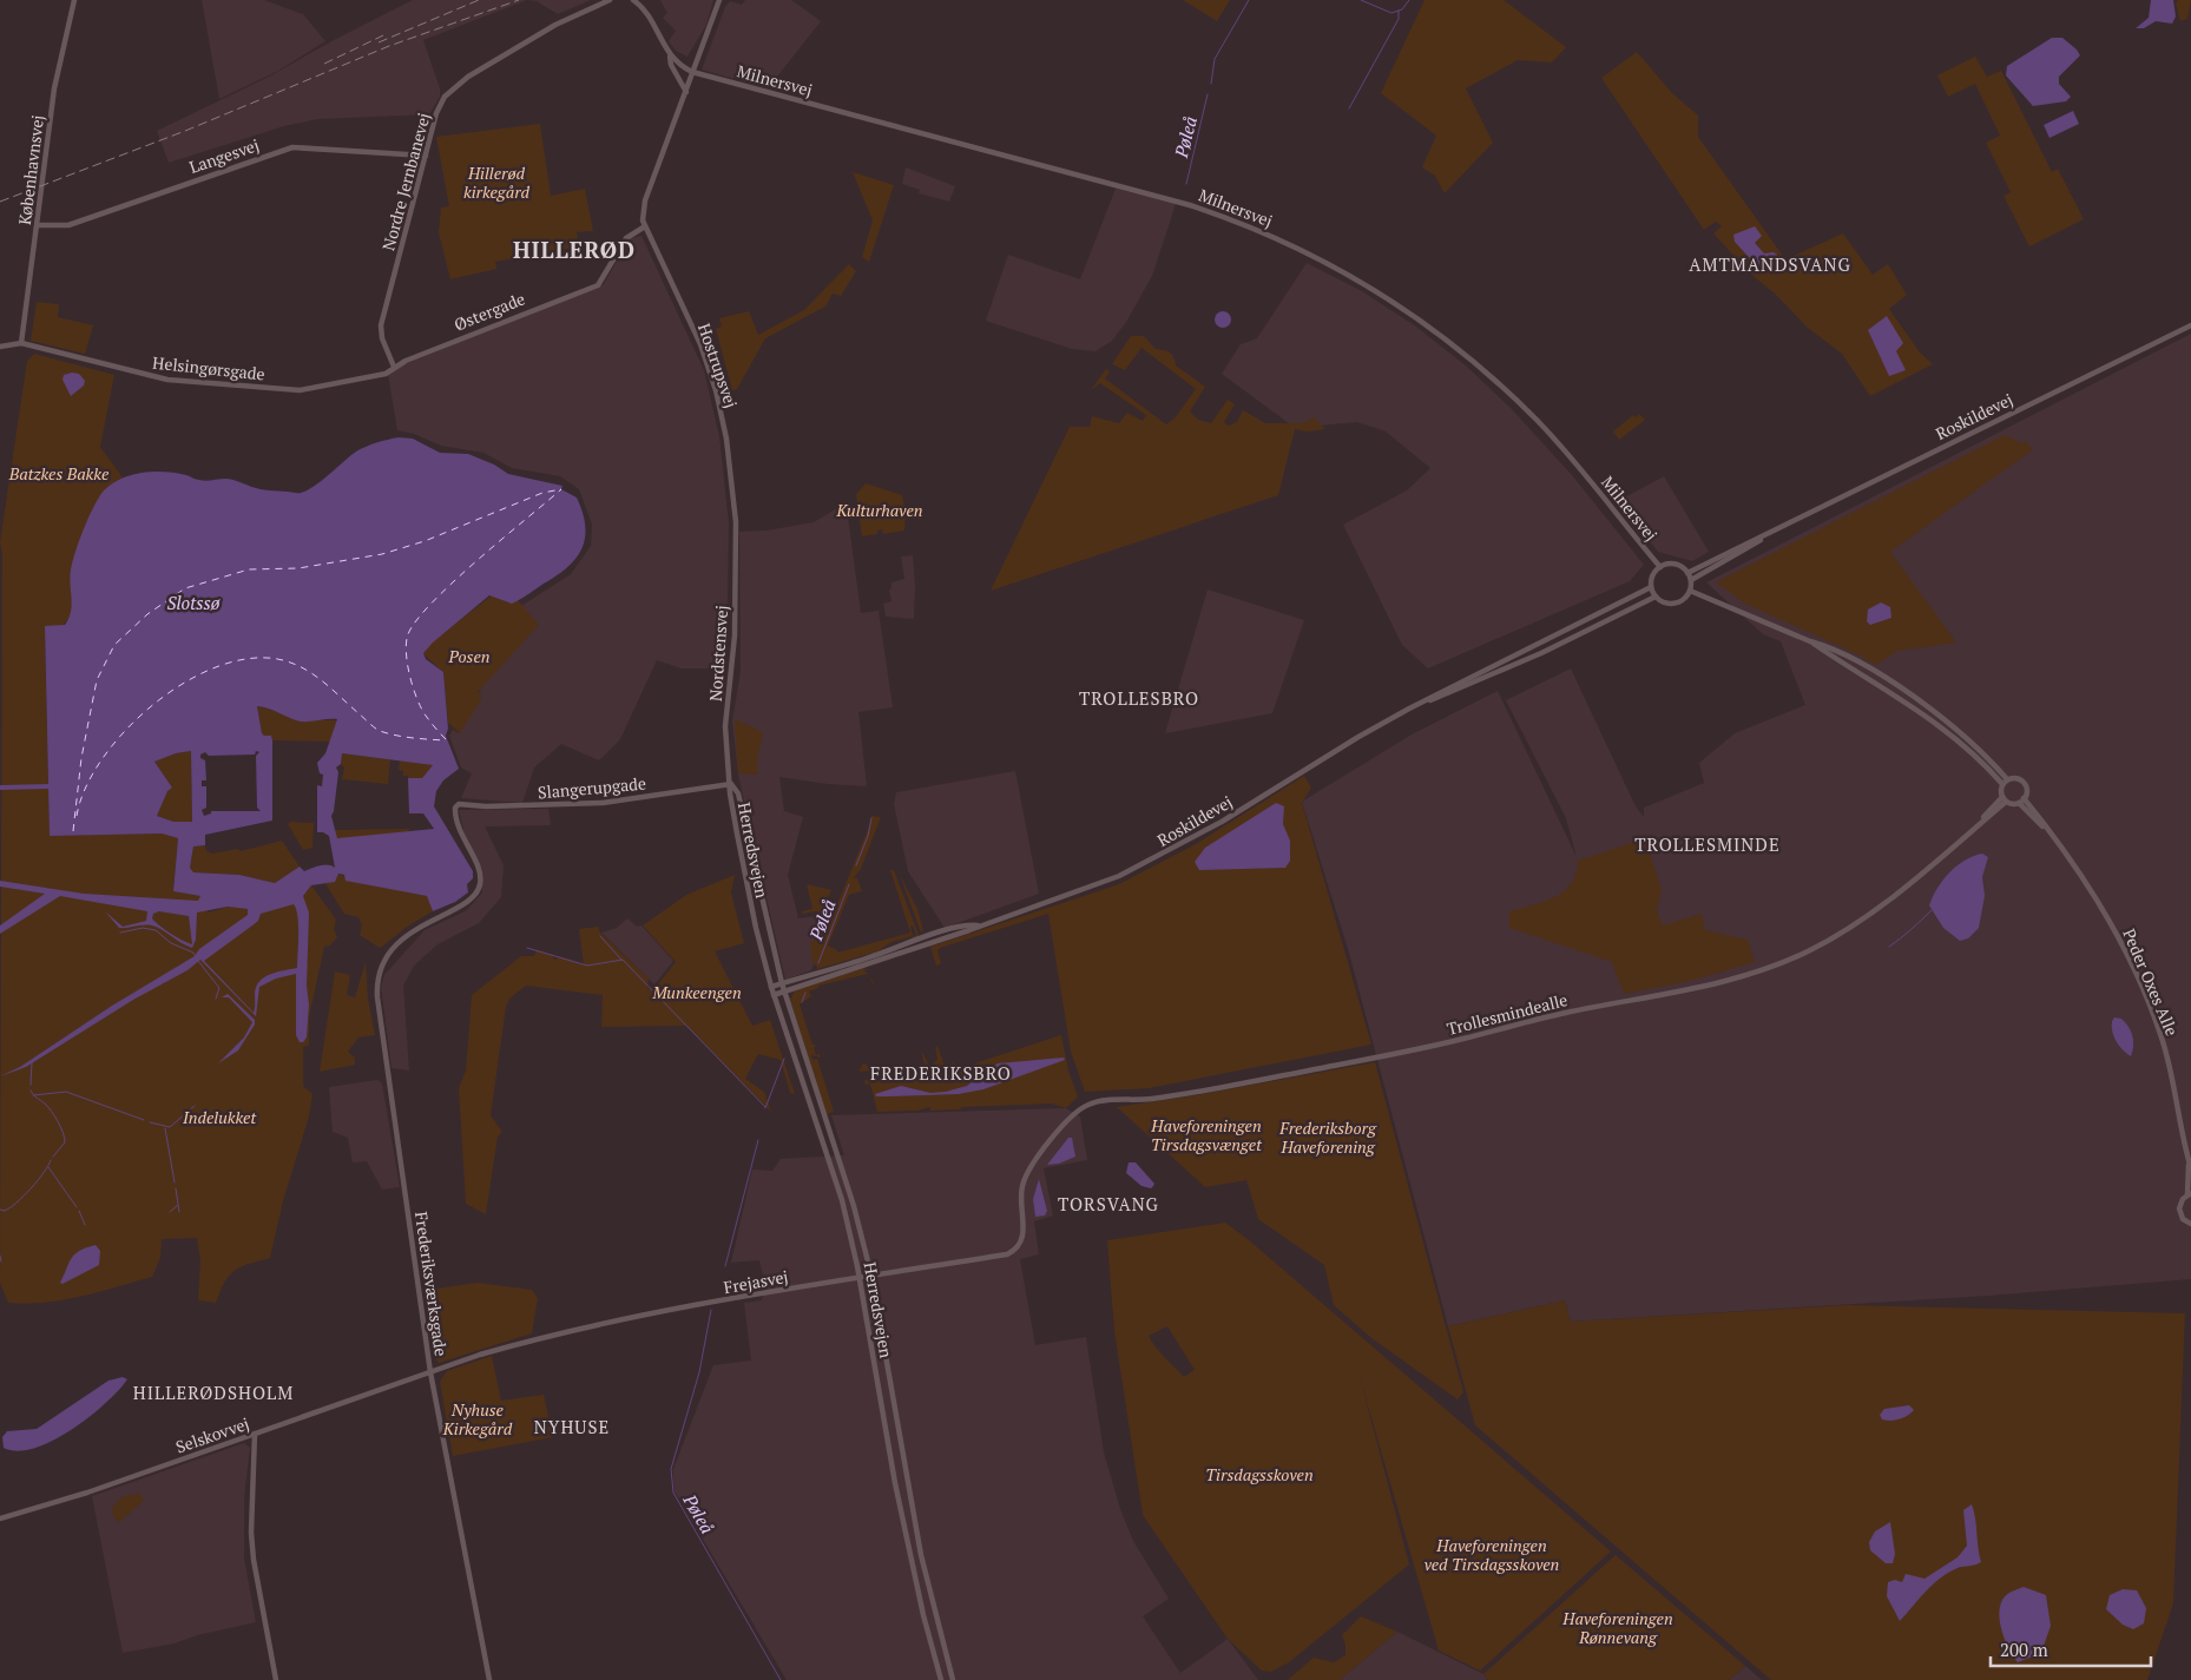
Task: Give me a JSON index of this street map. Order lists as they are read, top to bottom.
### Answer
{
  "streets": {
    "street": [
      "Milnersvej",
      "Langesvej",
      "Københavnsvej",
      "Nordre Jernbanevej",
      "Østergade",
      "Hostrupsvej",
      "Helsingørsgade",
      "Roskildevej",
      "Nordstensvej",
      "Slangerupgade",
      "Herredsvejen",
      "Peder Oxes Alle",
      "Trollesmindealle",
      "Frejasvej",
      "Frederiksværksgade",
      "Selskovvej"
    ]
  },
  "crossings": [
    ["Milnersvej", "Roskildevej"],
    ["Langesvej", "Københavnsvej"],
    ["Langesvej", "Nordre Jernbanevej"],
    ["Københavnsvej", "Helsingørsgade"],
    ["Nordre Jernbanevej", "Østergade"],
    ["Nordre Jernbanevej", "Helsingørsgade"],
    ["Østergade", "Hostrupsvej"],
    ["Østergade", "Helsingørsgade"],
    ["Hostrupsvej", "Nordstensvej"],
    ["Roskildevej", "Herredsvejen"],
    ["Nordstensvej", "Slangerupgade"],
    ["Nordstensvej", "Herredsvejen"],
    ["Slangerupgade", "Herredsvejen"],
    ["Slangerupgade", "Frederiksværksgade"],
    ["Herredsvejen", "Frejasvej"],
    ["Peder Oxes Alle", "Trollesmindealle"],
    ["Trollesmindealle", "Frejasvej"],
    ["Frejasvej", "Frederiksværksgade"],
    ["Frejasvej", "Selskovvej"],
    ["Frederiksværksgade", "Selskovvej"]
  ],
  "districts": [
    "HILLERØD",
    "AMTMANDSVANG",
    "TROLLESBRO",
    "TROLLESMINDE",
    "FREDERIKSBRO",
    "TORSVANG",
    "HILLERØDSHOLM",
    "NYHUSE"
  ],
  "water": ["Pøleå", "Slotssø"],
  "parks": [
    "Hillerød kirkegård",
    "Batzkes Bakke",
    "Kulturhaven",
    "Posen",
    "Munkeengen",
    "Indelukket",
    "Haveforeningen Tirsdagsvænget",
    "Frederiksborg Haveforening",
    "Nyhuse Kirkegård",
    "Tirsdagsskoven",
    "Haveforeningen ved Tirsdagsskoven",
    "Haveforeningen Rønnevang"
  ],
  "scale_bar": "200 m"
}
